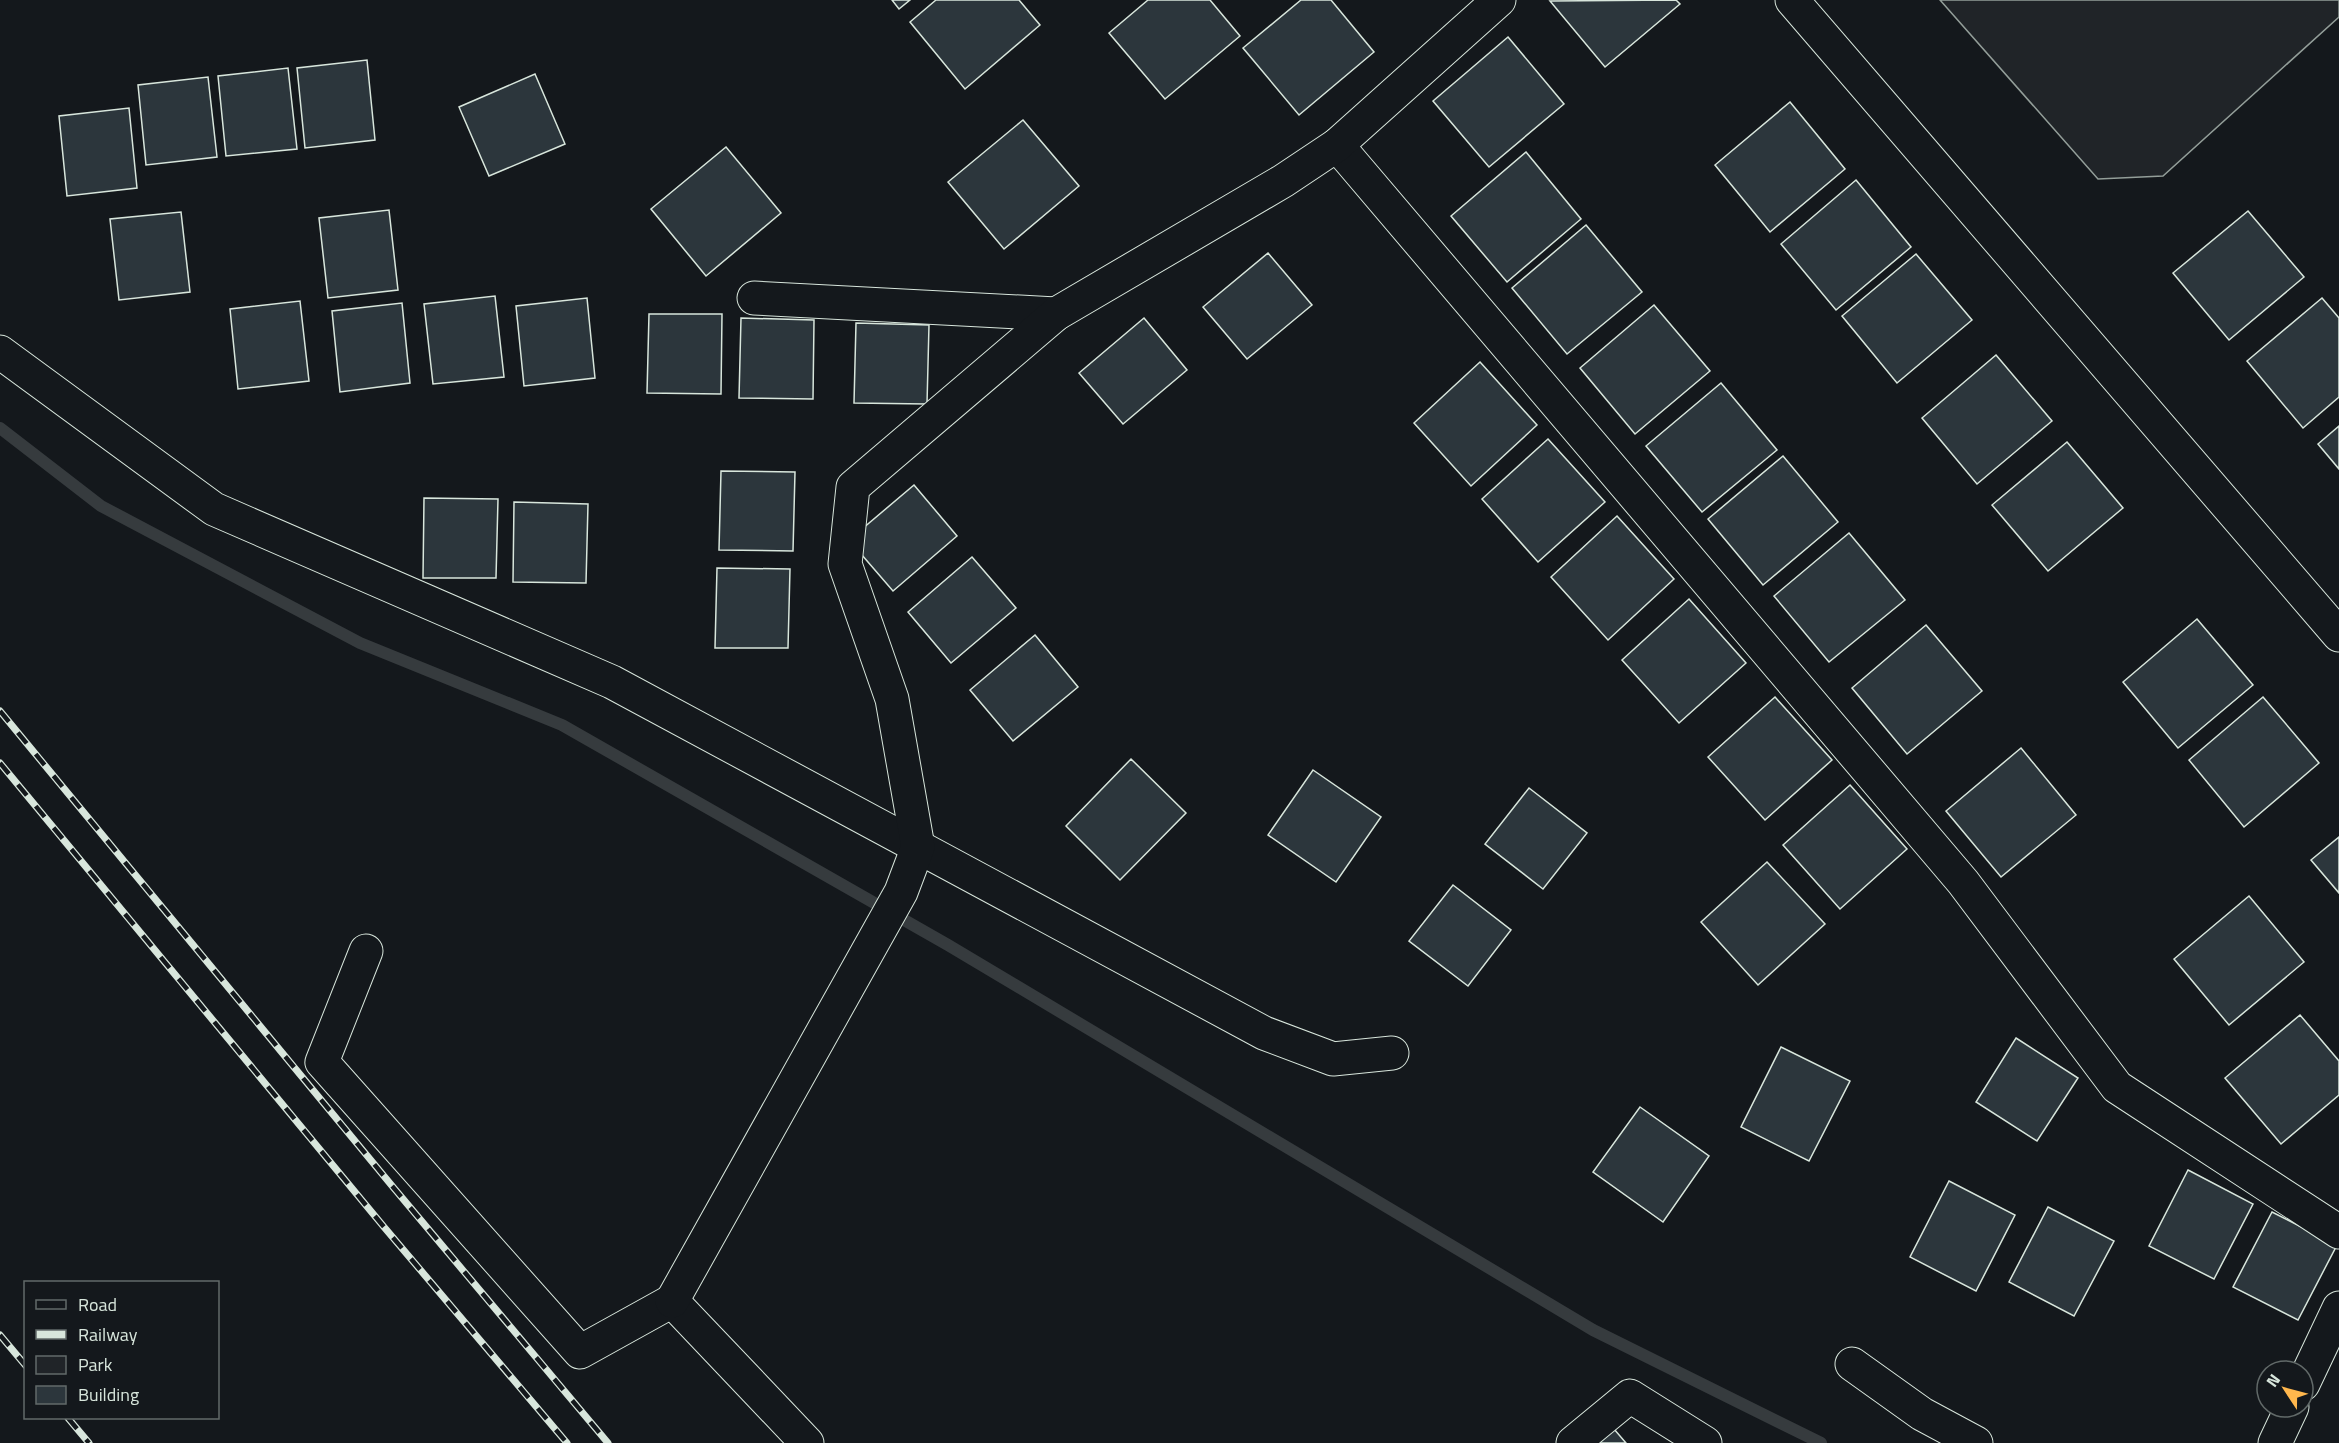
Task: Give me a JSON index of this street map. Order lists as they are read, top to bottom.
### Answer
{
  "legend": [
    "Road",
    "Railway",
    "Park",
    "Building"
  ],
  "north": "top left"
}
